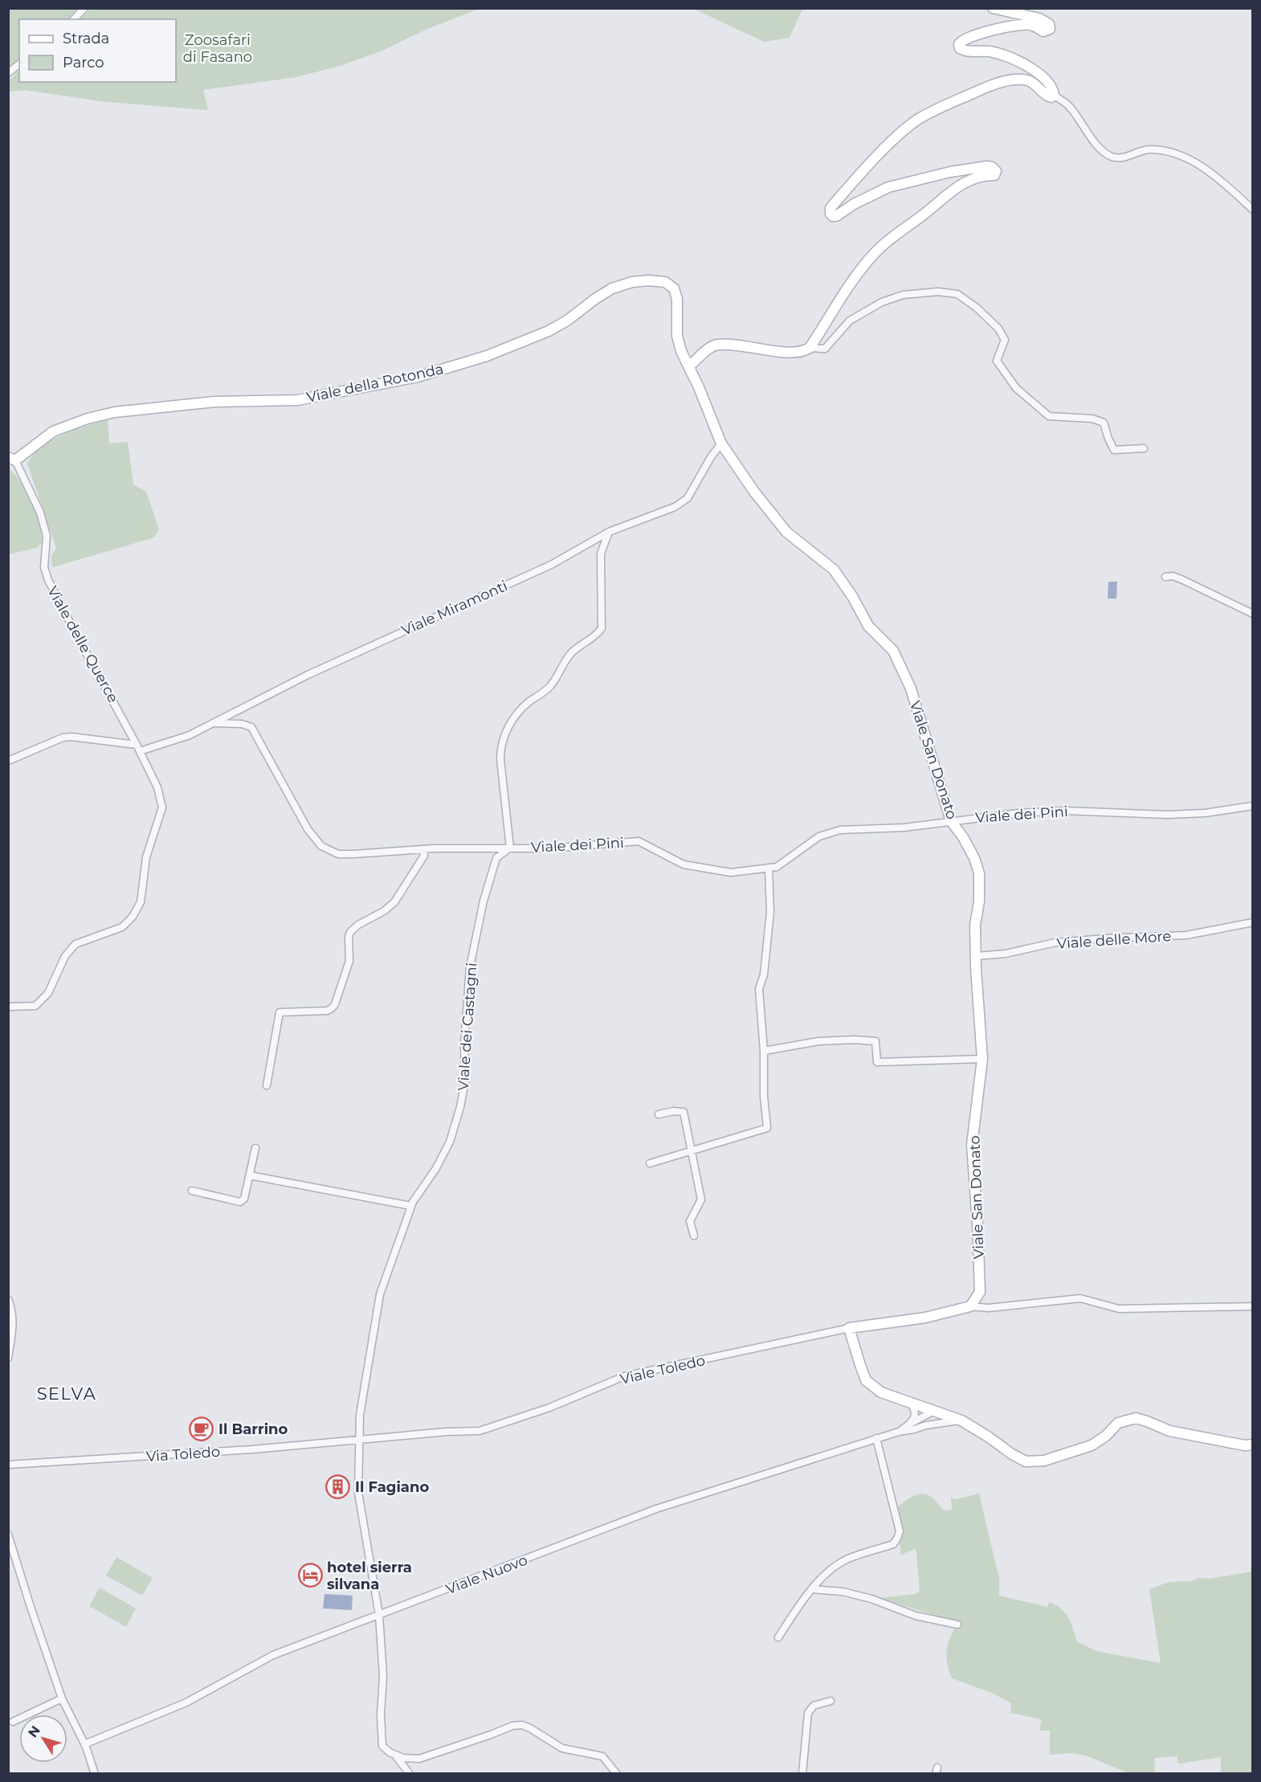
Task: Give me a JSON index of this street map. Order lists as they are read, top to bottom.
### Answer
{
  "streets": {
    "street": [
      "Viale della Rotonda",
      "Viale Miramonti",
      "Viale delle Querce",
      "Viale San Donato",
      "Viale dei Pini",
      "Viale delle More",
      "Viale dei Castagni",
      "Viale Toledo",
      "Via Toledo",
      "Viale Nuovo"
    ]
  },
  "crossings": [
    ["Viale della Rotonda", "Viale delle Querce"],
    ["Viale della Rotonda", "Viale San Donato"],
    ["Viale Miramonti", "Viale delle Querce"],
    ["Viale Miramonti", "Viale San Donato"],
    ["Viale Miramonti", "Viale dei Pini"],
    ["Viale San Donato", "Viale dei Pini"],
    ["Viale San Donato", "Viale delle More"],
    ["Viale San Donato", "Viale Toledo"],
    ["Viale dei Pini", "Viale dei Castagni"],
    ["Viale dei Castagni", "Viale Toledo"],
    ["Viale dei Castagni", "Via Toledo"],
    ["Viale dei Castagni", "Viale Nuovo"],
    ["Viale Toledo", "Via Toledo"]
  ],
  "districts": ["SELVA"],
  "parks": ["Zoosafari di Fasano"],
  "places": {
    "cafe": ["Il Barrino"],
    "building": ["Il Fagiano"],
    "hotel": ["hotel sierra silvana"]
  },
  "legend": ["Strada", "Parco"],
  "north": "top left"
}
